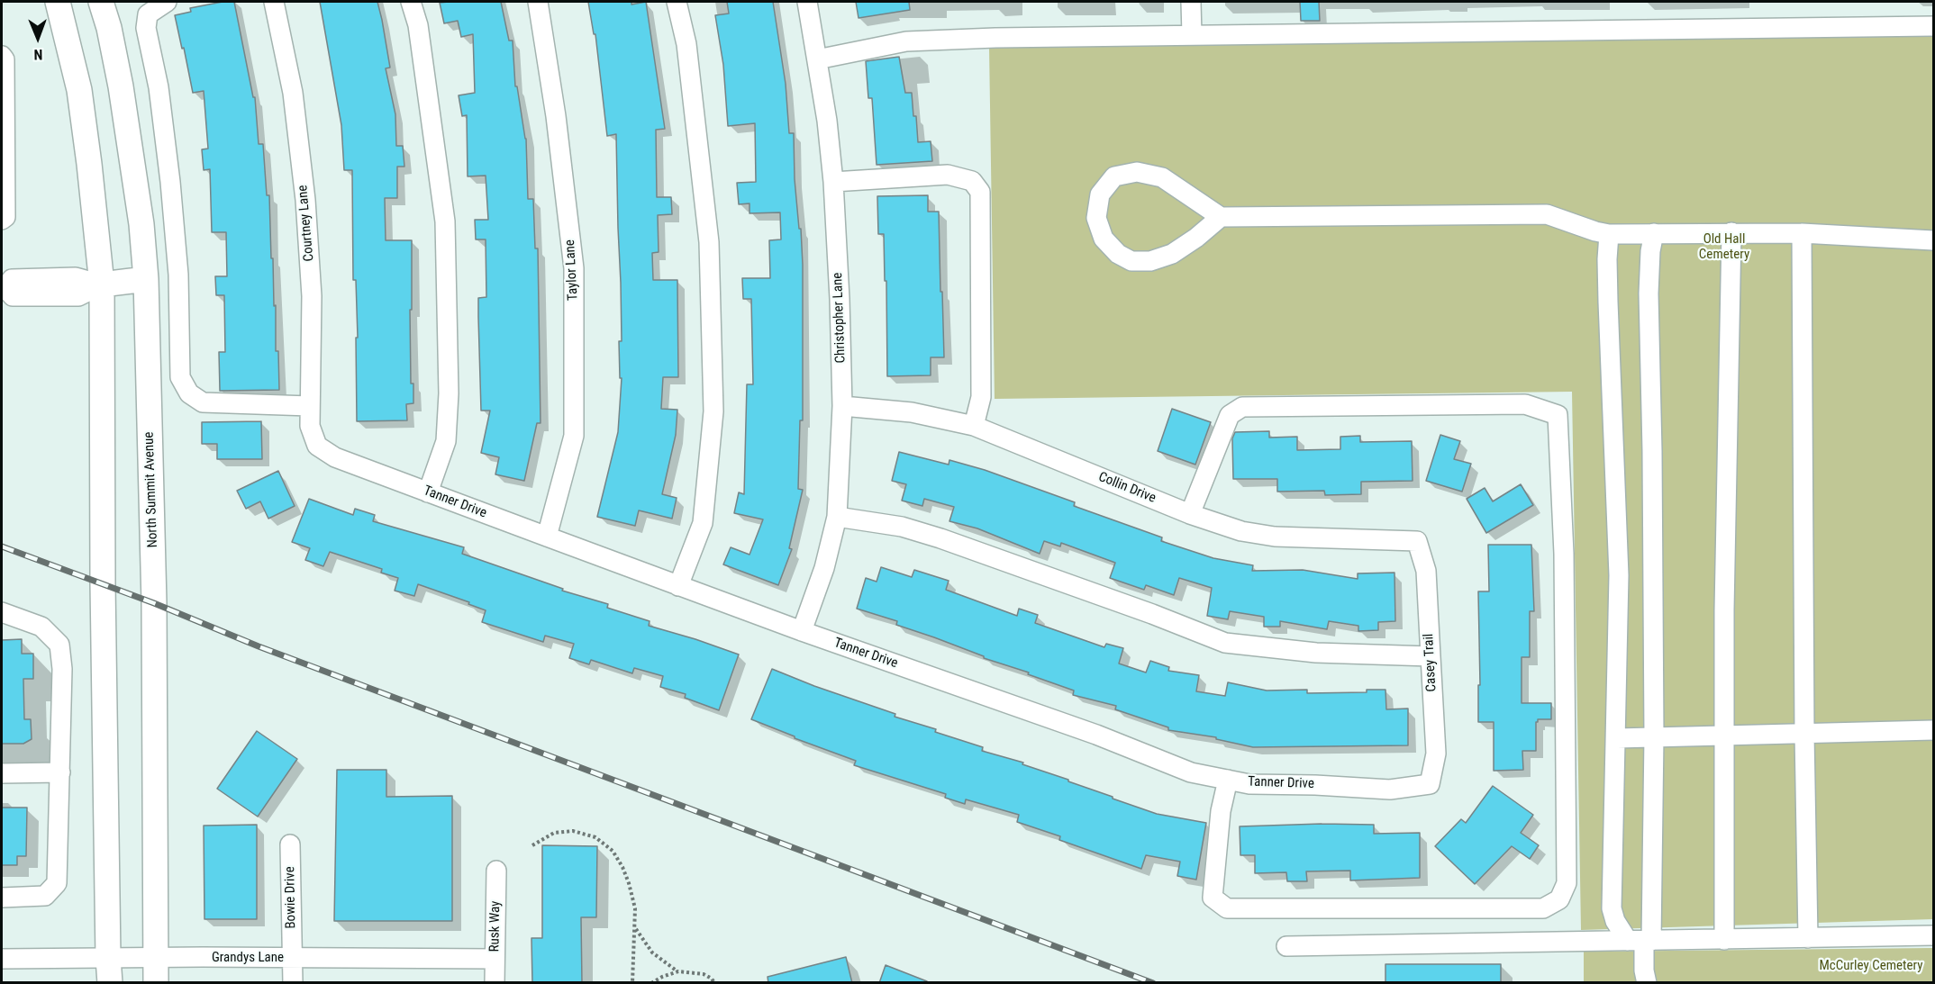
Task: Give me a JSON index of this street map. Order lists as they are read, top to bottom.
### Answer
{
  "streets": {
    "main road": ["North Summit Avenue"],
    "street": [
      "Courtney Lane",
      "Taylor Lane",
      "Christopher Lane",
      "Collin Drive",
      "Tanner Drive",
      "Casey Trail",
      "Bowie Drive",
      "Rusk Way",
      "Grandys Lane"
    ]
  },
  "crossings": [
    ["Courtney Lane", "Tanner Drive"],
    ["Taylor Lane", "Tanner Drive"],
    ["Christopher Lane", "Collin Drive"],
    ["Christopher Lane", "Tanner Drive"],
    ["Collin Drive", "Casey Trail"],
    ["North Summit Avenue", "Grandys Lane"],
    ["Tanner Drive", "Casey Trail"],
    ["Bowie Drive", "Grandys Lane"],
    ["Rusk Way", "Grandys Lane"]
  ],
  "parks": ["Old Hall Cemetery", "McCurley Cemetery"],
  "north": "bottom"
}
